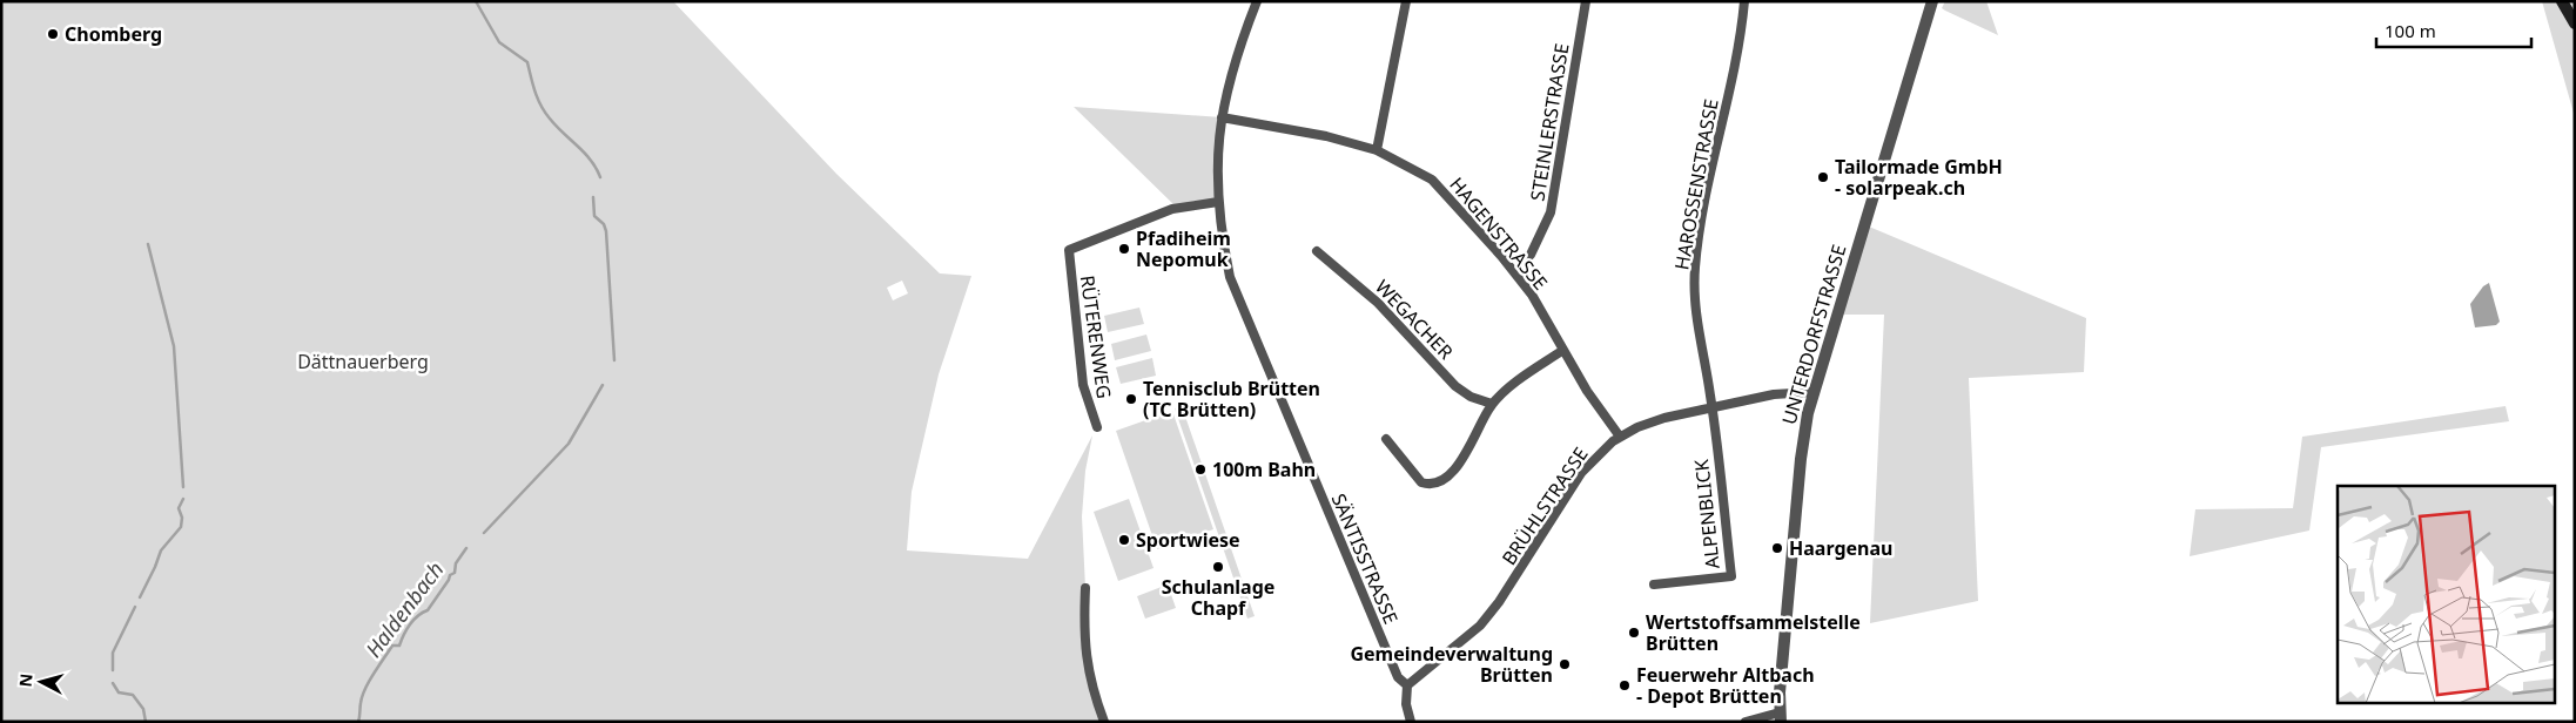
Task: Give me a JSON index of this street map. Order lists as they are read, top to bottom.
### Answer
{
  "streets": {
    "street": [
      "STEINLERSTRASSE",
      "HAROSSENSTRASSE",
      "HAGENSTRASSE",
      "WEGACHER",
      "UNTERDORFSTRASSE",
      "RÜTERENWEG",
      "BRÜHLSTRASSE",
      "ALPENBLICK",
      "SÄNTISSTRASSE"
    ]
  },
  "crossings": [
    ["STEINLERSTRASSE", "HAGENSTRASSE"],
    ["HAROSSENSTRASSE", "BRÜHLSTRASSE"],
    ["HAROSSENSTRASSE", "ALPENBLICK"],
    ["HAGENSTRASSE", "BRÜHLSTRASSE"],
    ["HAGENSTRASSE", "SÄNTISSTRASSE"],
    ["UNTERDORFSTRASSE", "BRÜHLSTRASSE"],
    ["RÜTERENWEG", "SÄNTISSTRASSE"],
    ["BRÜHLSTRASSE", "ALPENBLICK"],
    ["BRÜHLSTRASSE", "SÄNTISSTRASSE"]
  ],
  "water": ["Haldenbach"],
  "parks": ["Dättnauerberg"],
  "places": [
    "Chomberg",
    "Tailormade GmbH - solarpeak.ch",
    "Pfadiheim Nepomuk",
    "Tennisclub Brütten (TC Brütten)",
    "100m Bahn",
    "Sportwiese",
    "Haargenau",
    "Schulanlage Chapf",
    "Wertstoffsammelstelle Brütten",
    "Gemeindeverwaltung Brütten",
    "Feuerwehr Altbach - Depot Brütten"
  ],
  "scale_bar": "100 m",
  "north": "left"
}
